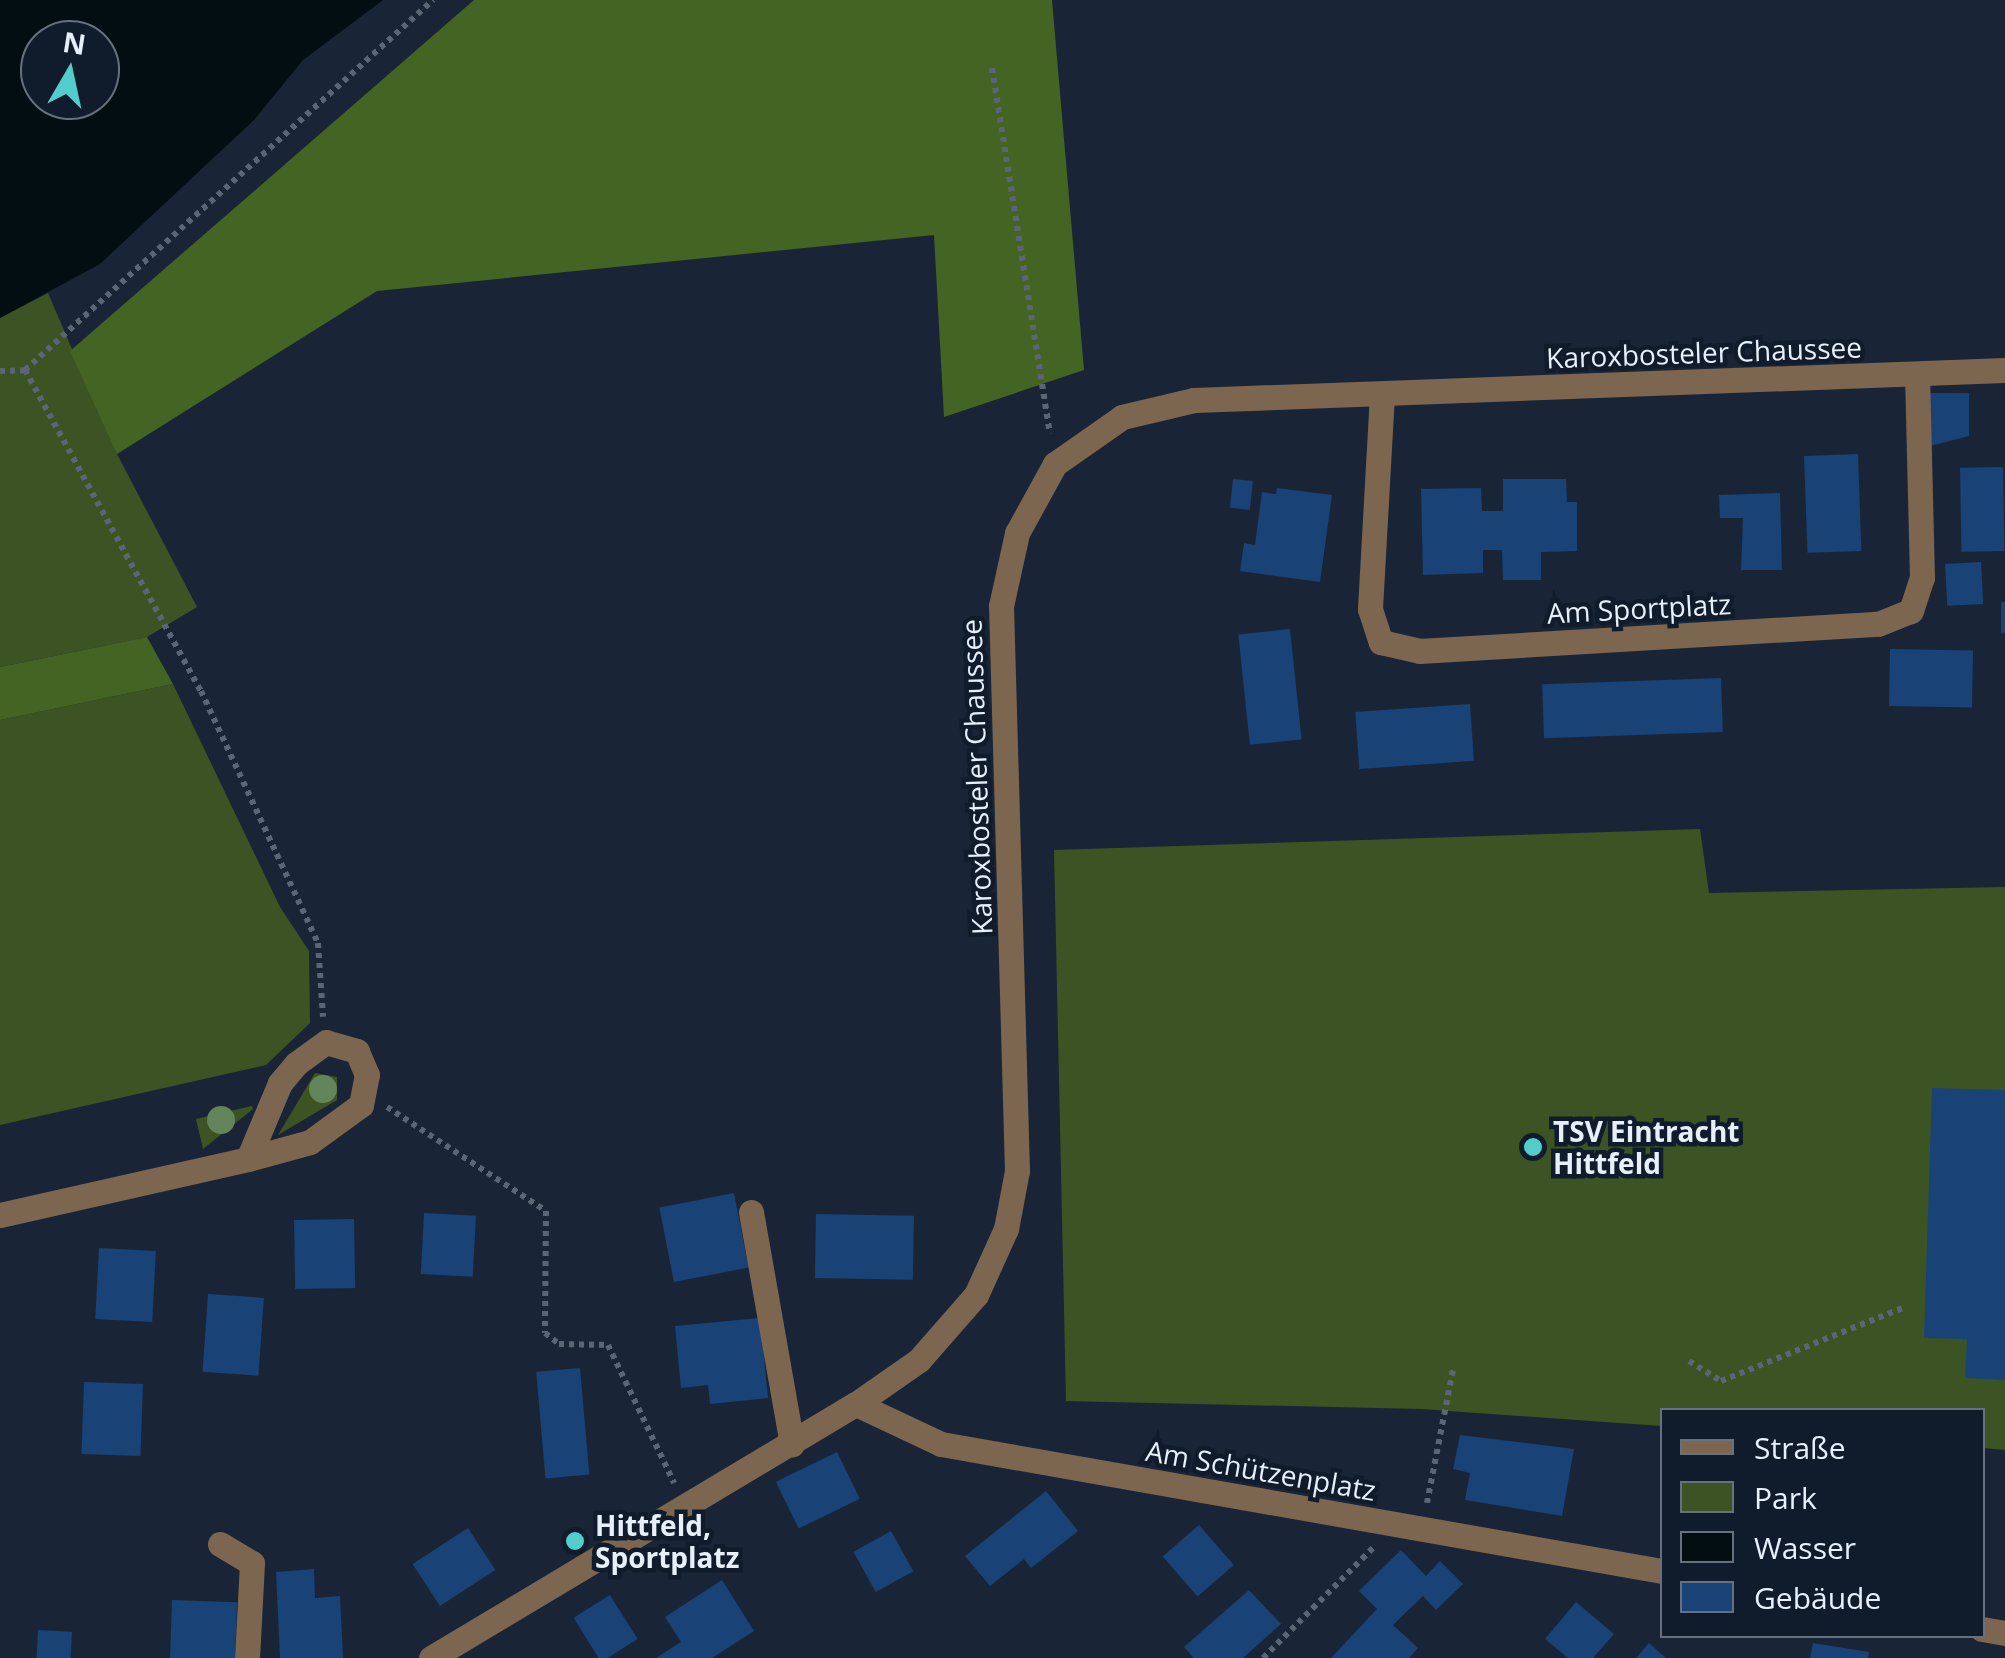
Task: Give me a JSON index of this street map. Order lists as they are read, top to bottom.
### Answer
{
  "streets": {
    "street": ["Karoxbosteler Chaussee", "Am Sportplatz", "Am Schützenplatz"]
  },
  "crossings": [
    ["Karoxbosteler Chaussee", "Am Sportplatz"],
    ["Karoxbosteler Chaussee", "Am Schützenplatz"]
  ],
  "places": ["TSV Eintracht Hittfeld", "Hittfeld, Sportplatz"],
  "legend": [
    "Straße",
    "Park",
    "Wasser",
    "Gebäude"
  ],
  "north": "top"
}
